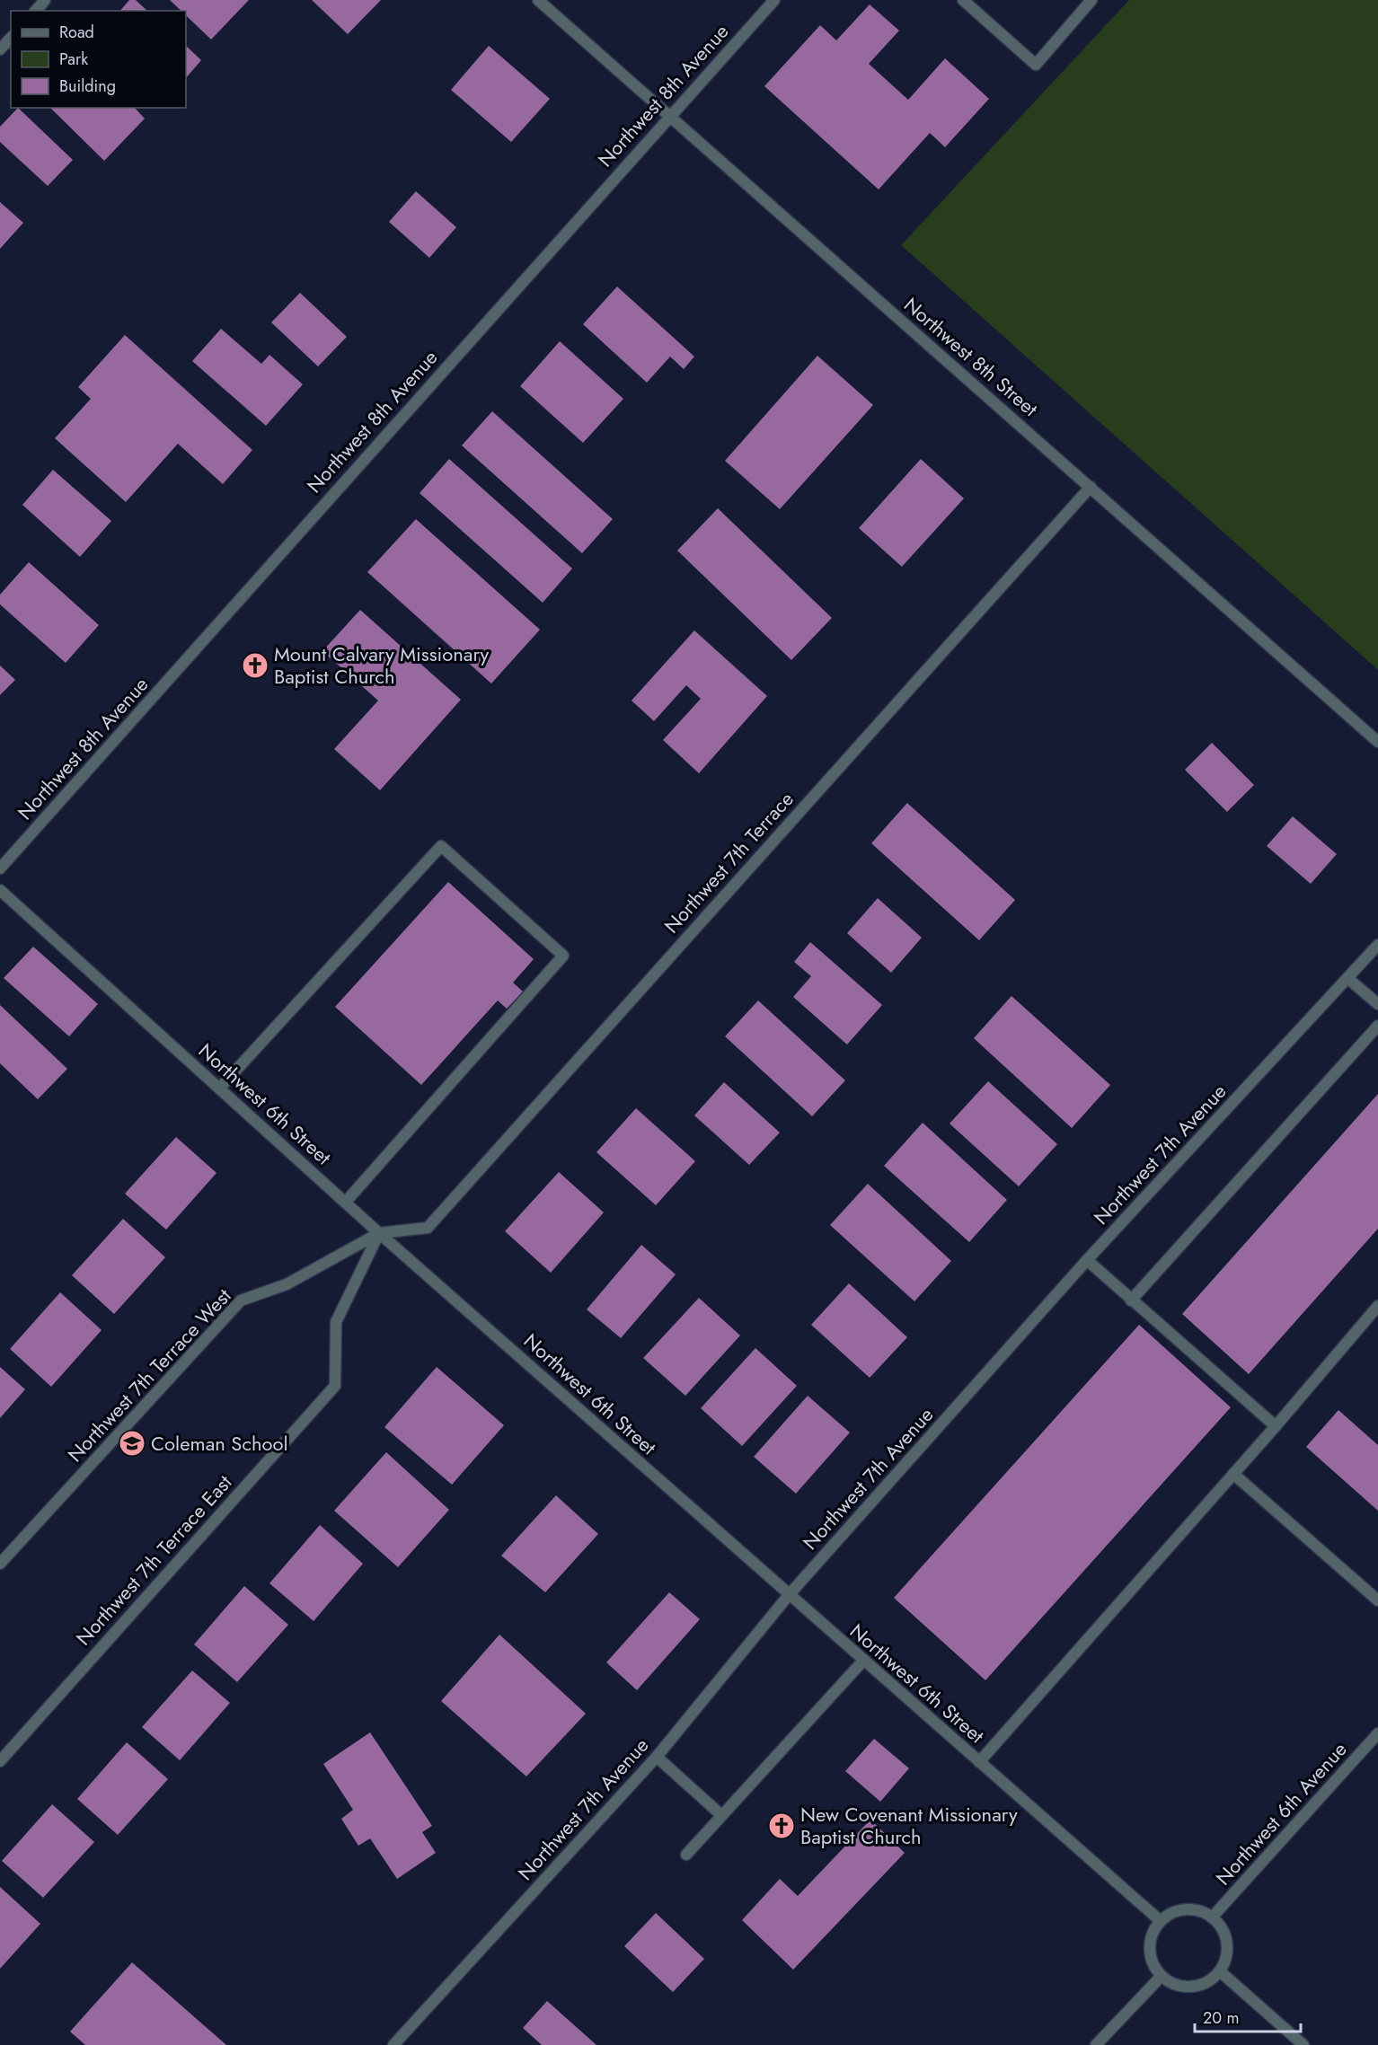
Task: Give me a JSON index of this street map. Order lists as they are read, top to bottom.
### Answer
{
  "streets": {
    "street": [
      "Northwest 8th Avenue",
      "Northwest 8th Street",
      "Northwest 7th Terrace",
      "Northwest 6th Street",
      "Northwest 7th Avenue",
      "Northwest 7th Terrace West",
      "Northwest 7th Terrace East",
      "Northwest 6th Avenue"
    ]
  },
  "crossings": [
    ["Northwest 8th Avenue", "Northwest 8th Street"],
    ["Northwest 8th Street", "Northwest 7th Terrace"],
    ["Northwest 7th Terrace", "Northwest 6th Street"],
    ["Northwest 7th Terrace", "Northwest 7th Terrace West"],
    ["Northwest 7th Terrace", "Northwest 7th Terrace East"],
    ["Northwest 6th Street", "Northwest 7th Avenue"],
    ["Northwest 6th Street", "Northwest 7th Terrace West"],
    ["Northwest 6th Street", "Northwest 7th Terrace East"],
    ["Northwest 6th Street", "Northwest 6th Avenue"],
    ["Northwest 7th Terrace West", "Northwest 7th Terrace East"]
  ],
  "places": {
    "church": ["Mount Calvary Missionary Baptist Church", "New Covenant Missionary Baptist Church"],
    "school or university": ["Coleman School"]
  },
  "legend": ["Road", "Park", "Building"],
  "scale_bar": "20 m"
}
